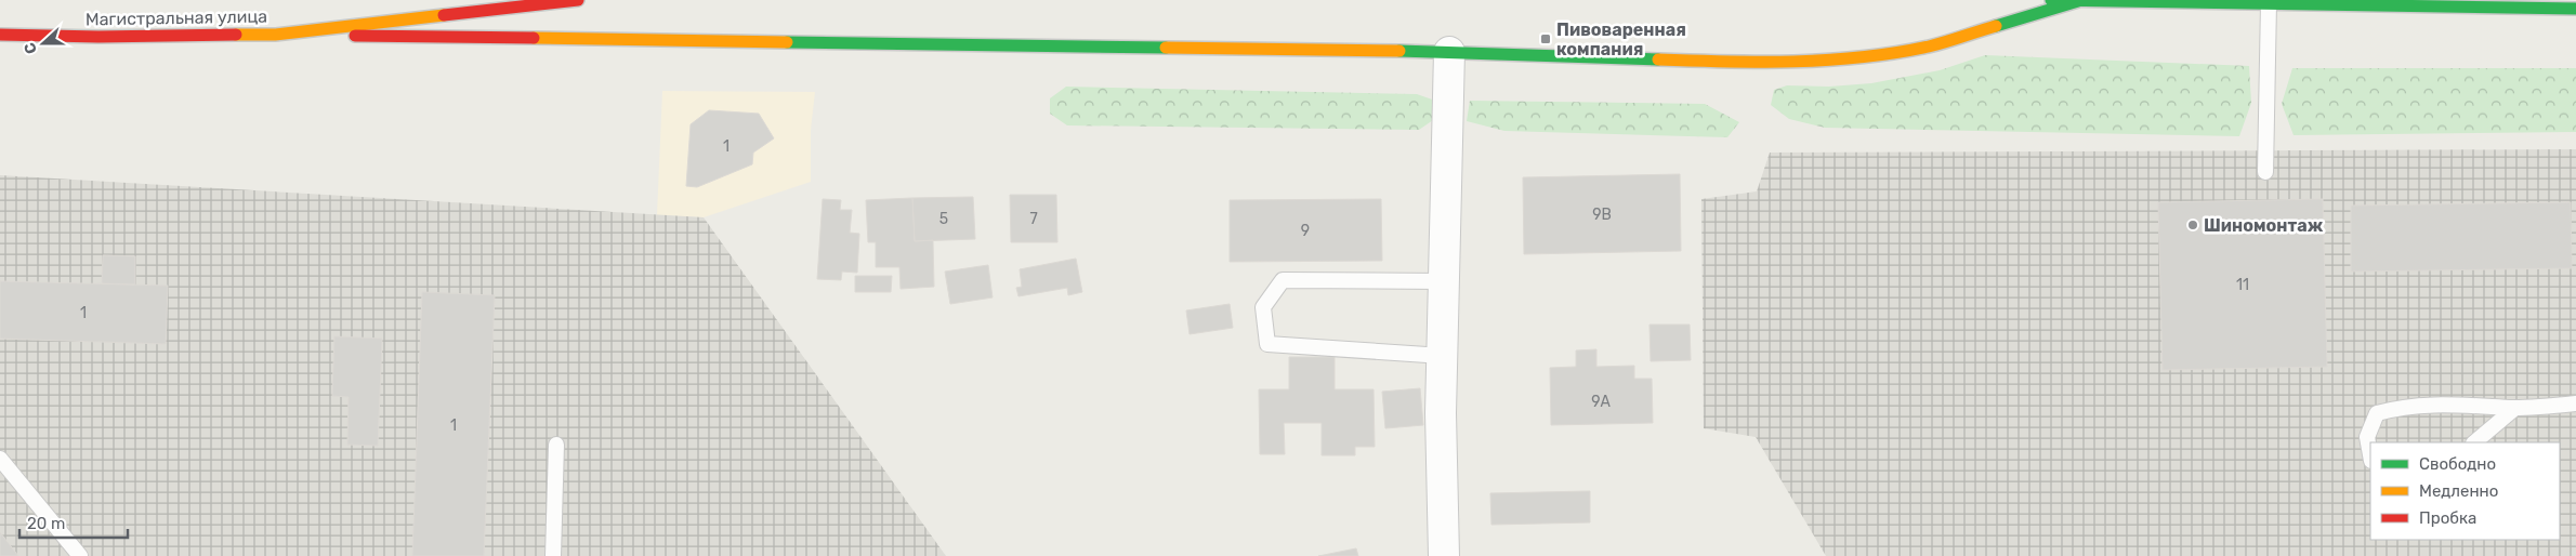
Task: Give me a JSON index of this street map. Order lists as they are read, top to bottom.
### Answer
{
  "streets": {
    "street": ["Магистральная улица"]
  },
  "places": {
    "transit": ["Пивоваренная компания"],
    "other": ["Шиномонтаж"]
  },
  "house_numbers": [
    "1",
    "9В",
    "5",
    "7",
    "9",
    "11",
    "1",
    "9А",
    "1"
  ],
  "legend": ["Свободно", "Медленно", "Пробка"],
  "scale_bar": "20 m",
  "north": "left"
}
